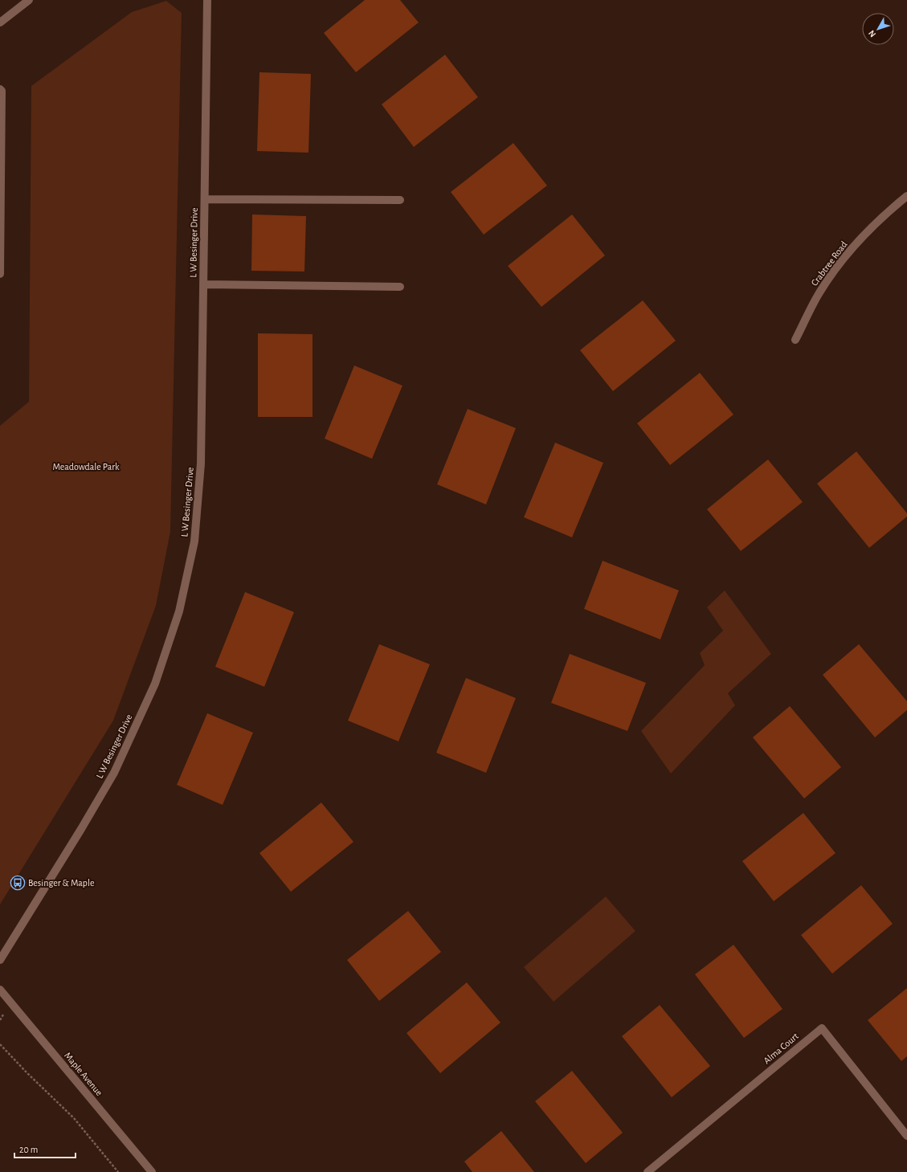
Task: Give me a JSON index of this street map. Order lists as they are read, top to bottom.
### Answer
{
  "streets": {
    "street": [
      "L W Besinger Drive",
      "Crabtree Road",
      "Alma Court",
      "Maple Avenue"
    ]
  },
  "parks": ["Meadowdale Park"],
  "places": {
    "bus stop": ["Besinger & Maple"]
  },
  "scale_bar": "20 m",
  "north": "bottom left"
}
